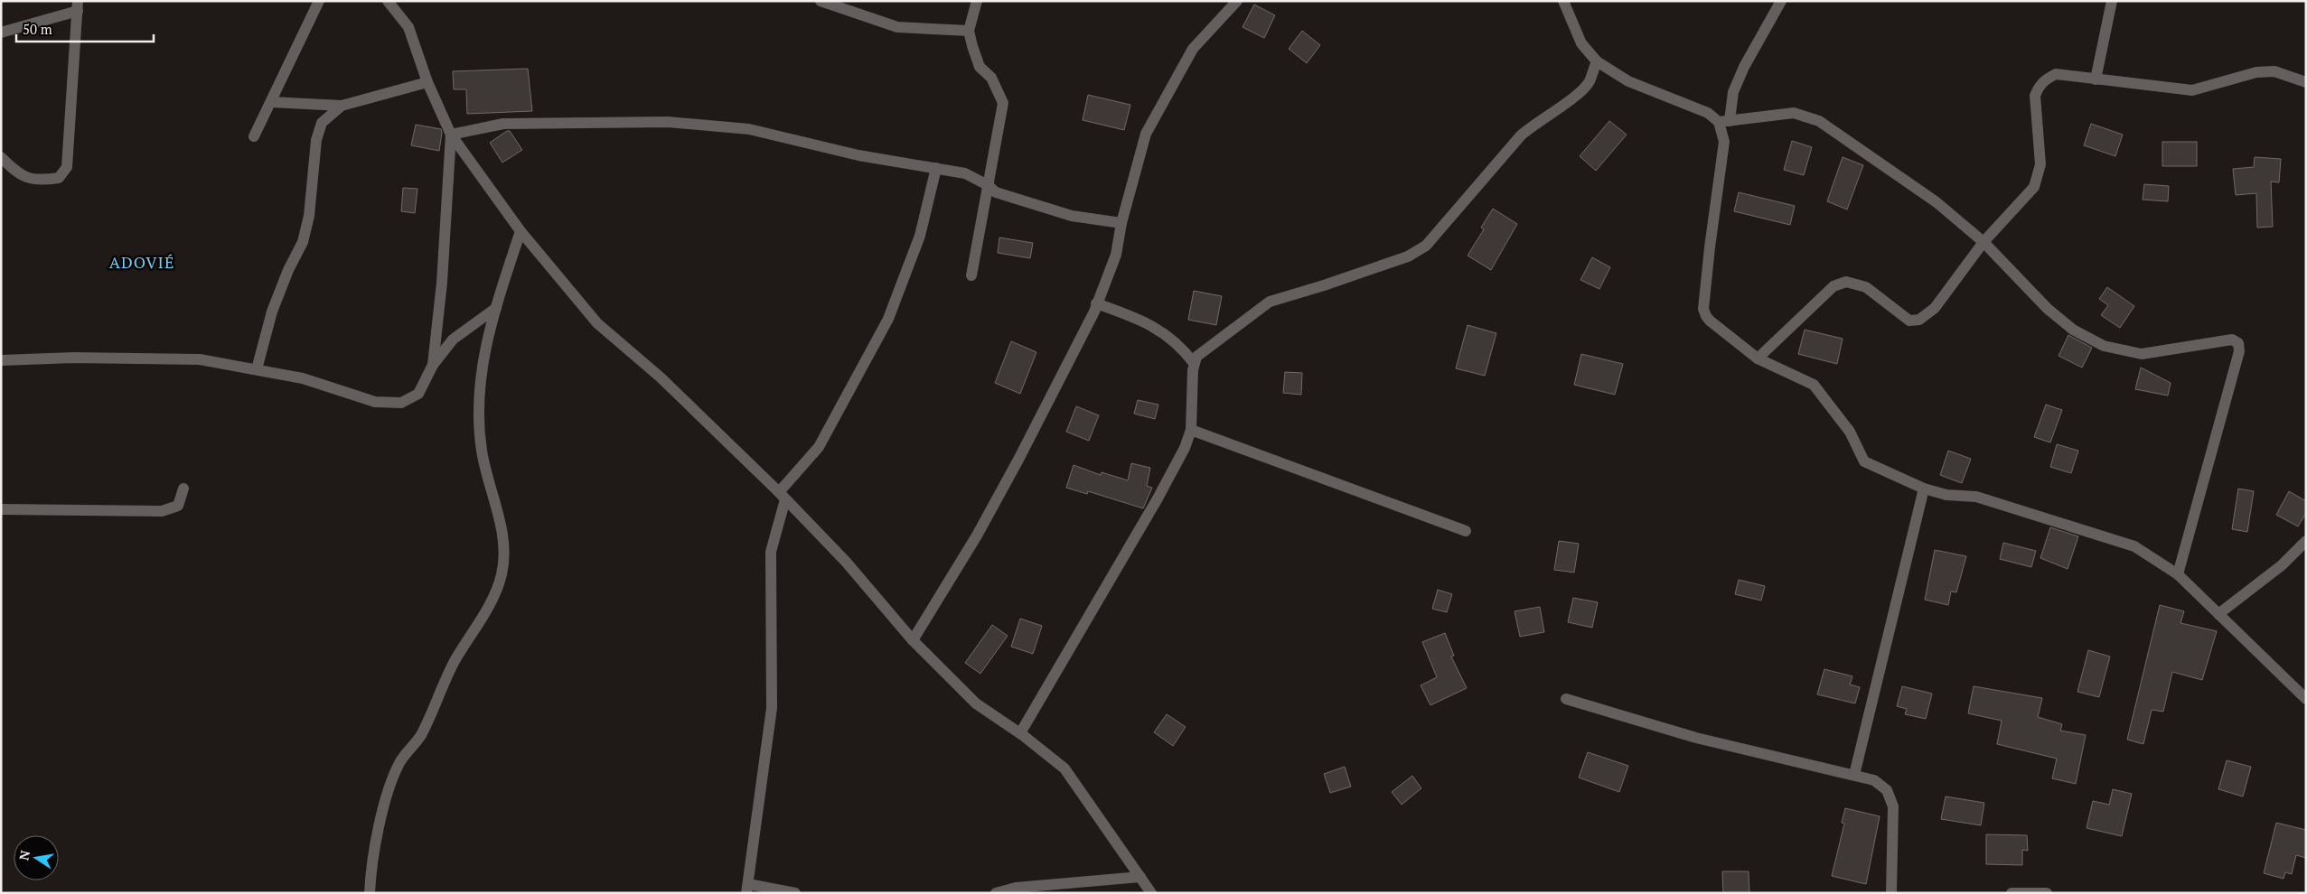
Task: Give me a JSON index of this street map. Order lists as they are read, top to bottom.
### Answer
{
  "districts": ["ADOVIÉ"],
  "scale_bar": "50 m",
  "north": "left"
}
